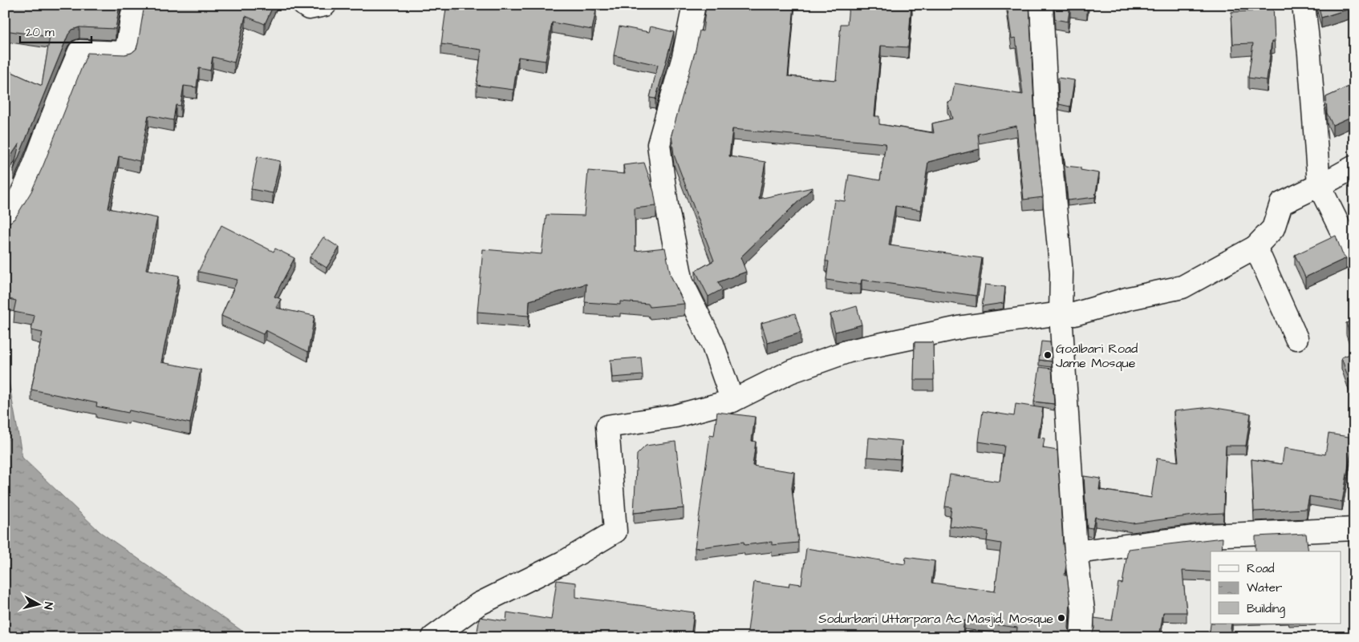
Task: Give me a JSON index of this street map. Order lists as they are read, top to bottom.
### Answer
{
  "places": ["Goalbari Road Jame Mosque", "Sodurbari Uttarpara Ac Masjid, Mosque"],
  "legend": ["Road", "Water", "Building"],
  "scale_bar": "20 m",
  "north": "right"
}
